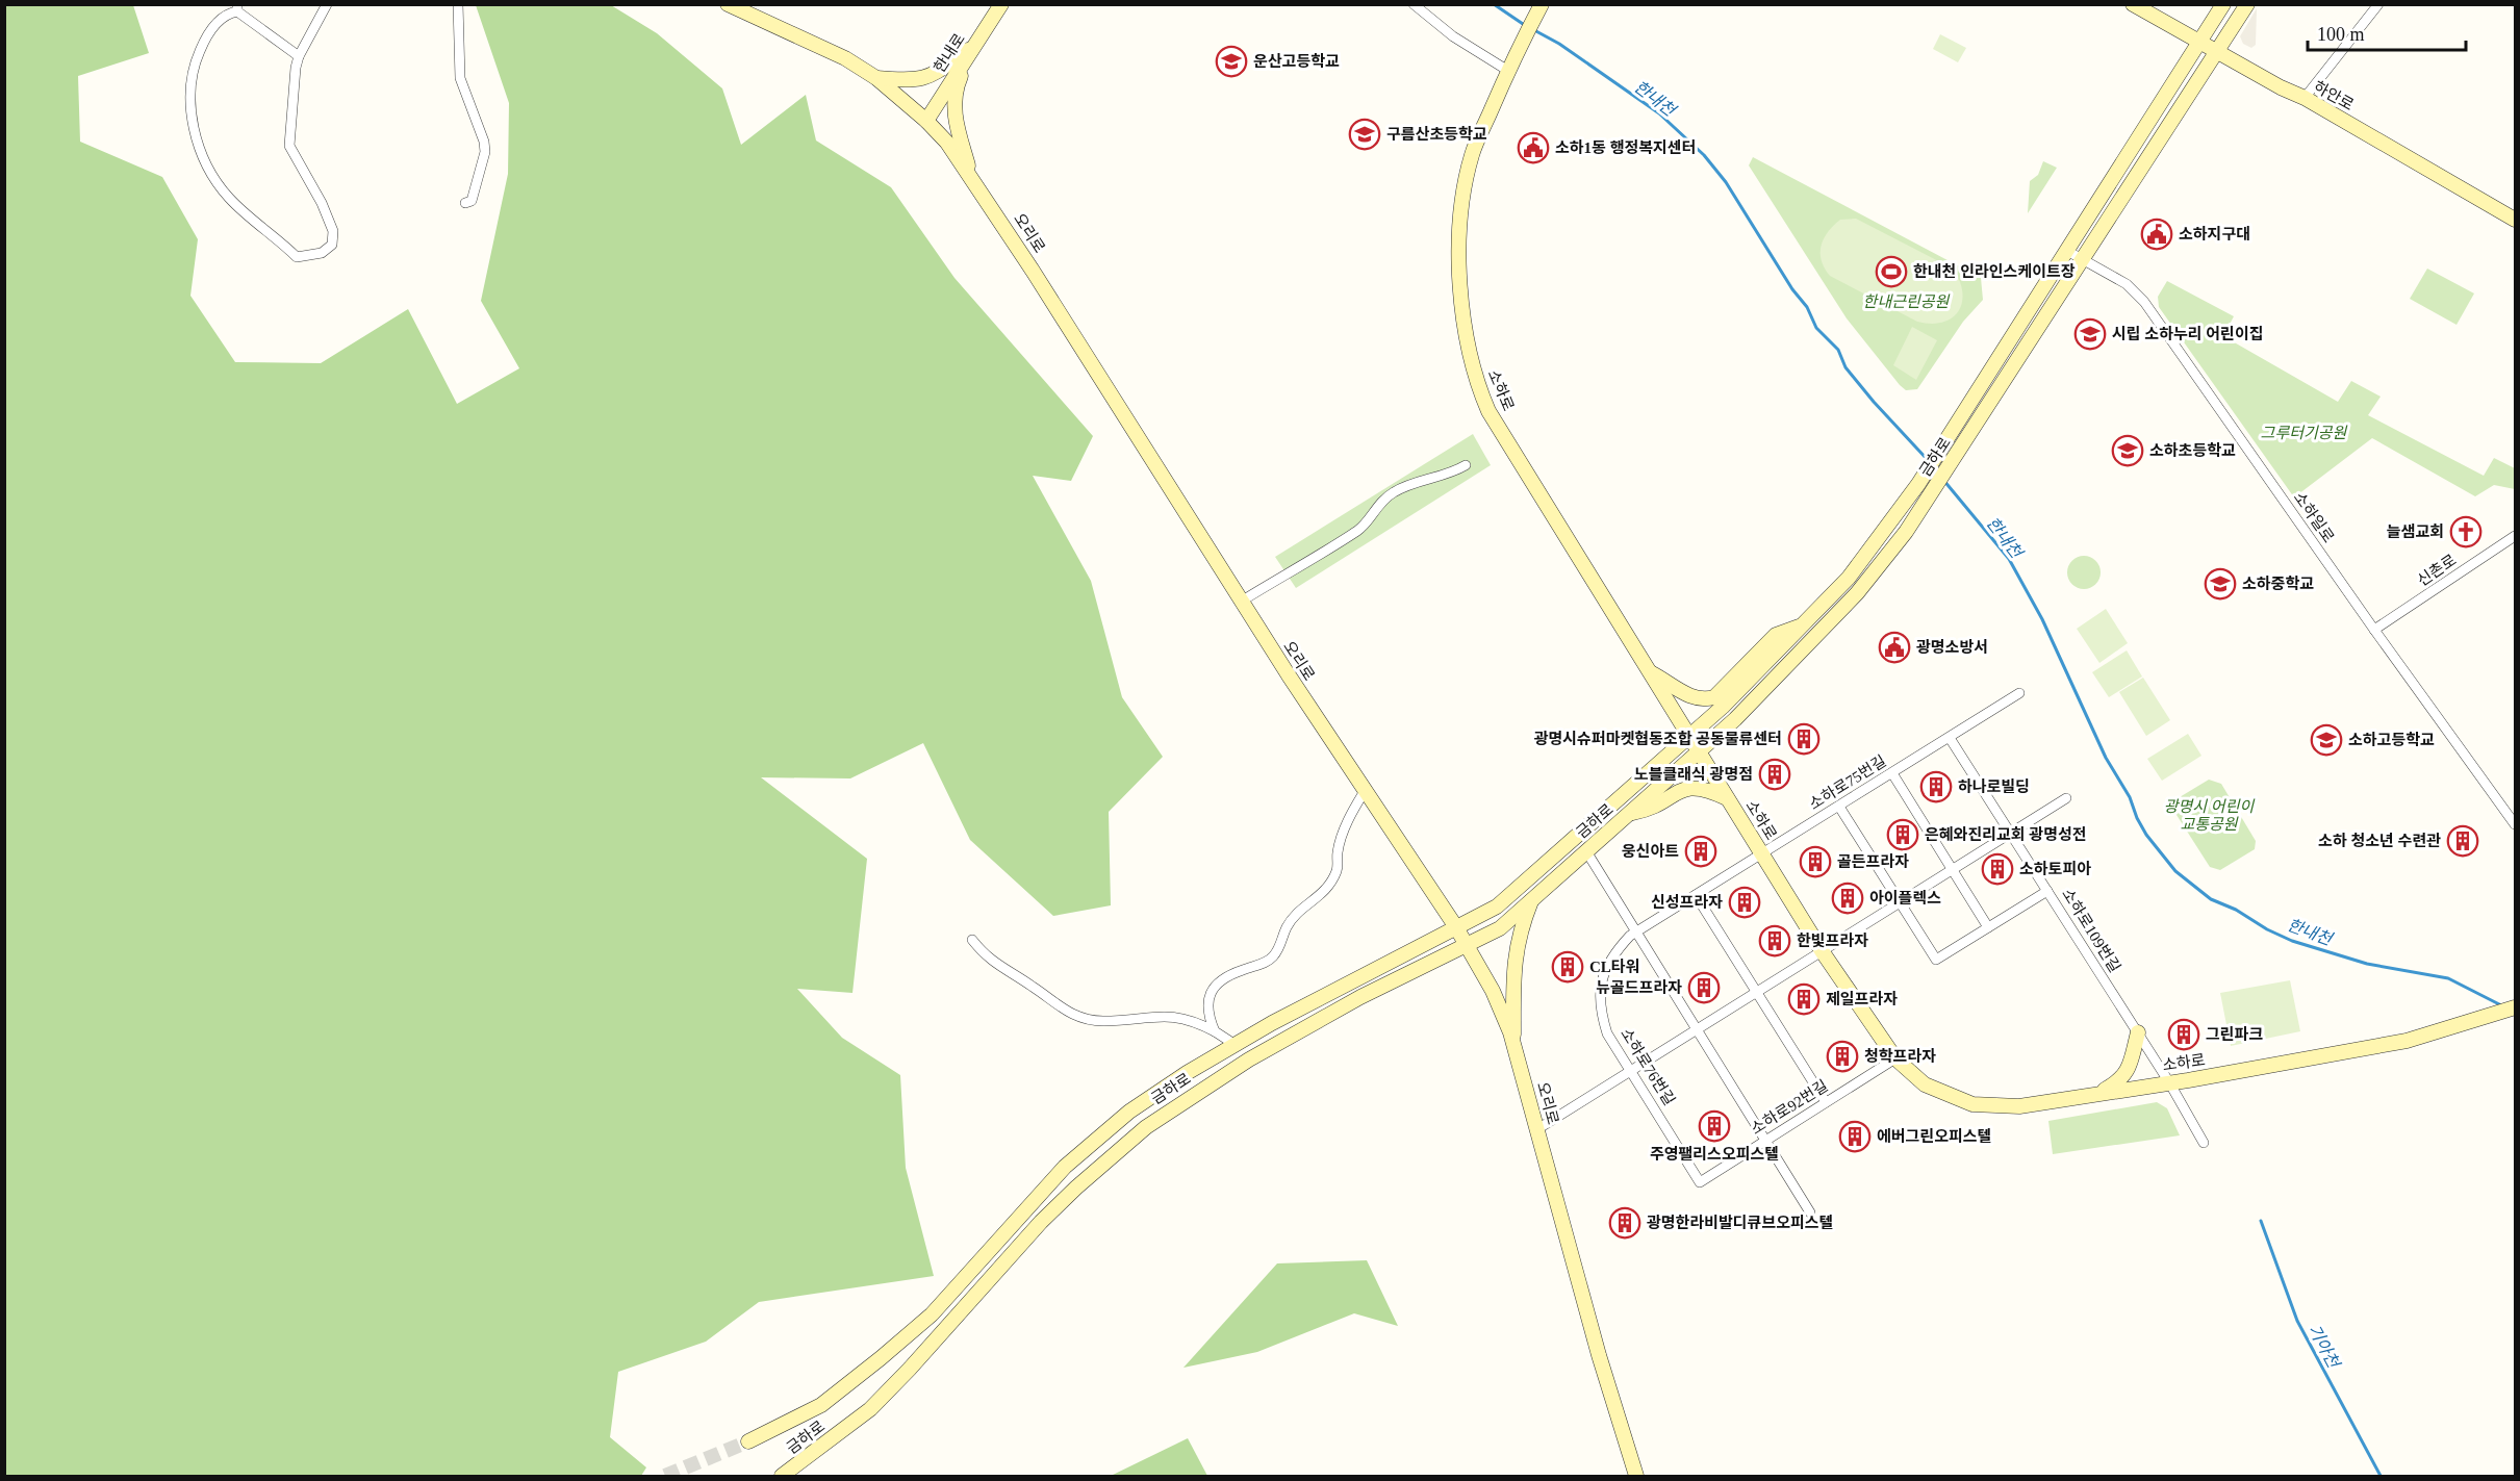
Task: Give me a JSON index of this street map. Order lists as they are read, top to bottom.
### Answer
{
  "streets": {
    "main road": [
      "한내로",
      "하안로",
      "오리로",
      "소하로",
      "금하로"
    ],
    "street": [
      "소하일로",
      "신촌로",
      "소하로75번길",
      "소하로109번길",
      "소하로76번길",
      "소하로92번길"
    ]
  },
  "crossings": [
    ["한내로", "오리로"],
    ["하안로", "금하로"],
    ["오리로", "금하로"],
    ["소하로", "금하로"],
    ["소하로", "소하로75번길"],
    ["소하로", "소하로109번길"],
    ["소하로", "소하로76번길"],
    ["소하로", "소하로92번길"],
    ["금하로", "소하일로"],
    ["소하일로", "신촌로"],
    ["소하로75번길", "소하로109번길"],
    ["소하로75번길", "소하로76번길"],
    ["소하로76번길", "소하로92번길"]
  ],
  "water": ["한내천", "기아천"],
  "parks": ["한내근린공원", "그루터기공원", "광명시 어린이 교통공원"],
  "places": {
    "school or university": [
      "운산고등학교",
      "구름산초등학교",
      "시립 소하누리 어린이집",
      "소하초등학교",
      "소하중학교",
      "소하고등학교"
    ],
    "public building": ["소하1동 행정복지센터", "소하지구대", "광명소방서"],
    "sports": ["한내천 인라인스케이트장"],
    "church": ["늘샘교회"],
    "building": [
      "광명시슈퍼마켓협동조합 공동물류센터",
      "노블클래식 광명점",
      "하나로빌딩",
      "은혜와진리교회 광명성전",
      "소하 청소년 수련관",
      "웅신아트",
      "골든프라자",
      "소하토피아",
      "아이플렉스",
      "신성프라자",
      "한빛프라자",
      "CL타워",
      "뉴골드프라자",
      "제일프라자",
      "그린파크",
      "청학프라자",
      "주영팰리스오피스텔",
      "에버그린오피스텔",
      "광명한라비발디큐브오피스텔"
    ]
  },
  "scale_bar": "100 m"
}
